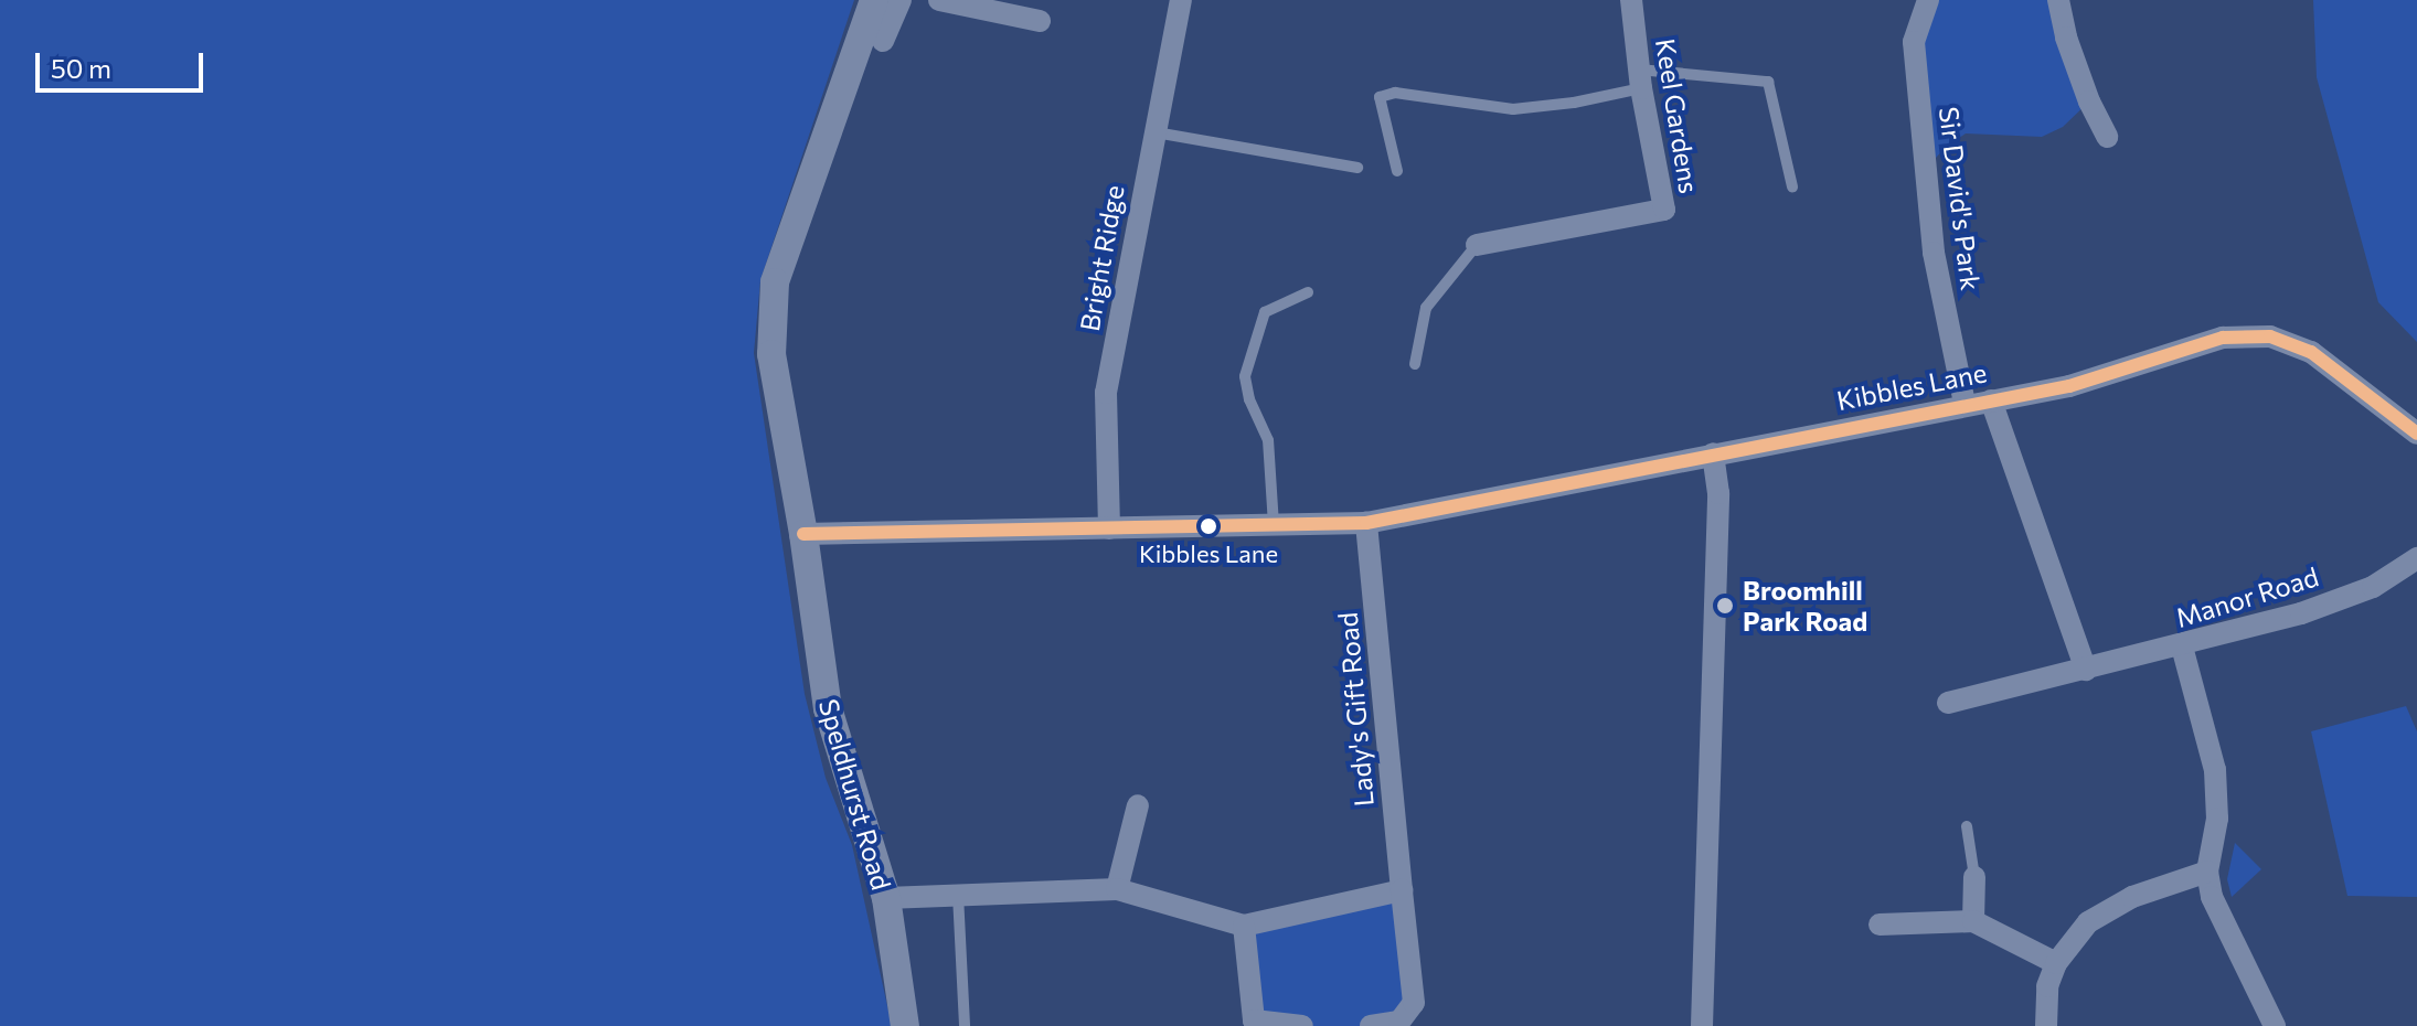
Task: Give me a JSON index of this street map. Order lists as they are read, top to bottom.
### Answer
{
  "streets": {
    "street": [
      "Keel Gardens",
      "Sir David's Park",
      "Bright Ridge",
      "Kibbles Lane",
      "Manor Road",
      "Lady's Gift Road",
      "Speldhurst Road"
    ]
  },
  "crossings": [
    ["Sir David's Park", "Kibbles Lane"],
    ["Bright Ridge", "Kibbles Lane"],
    ["Kibbles Lane", "Lady's Gift Road"],
    ["Kibbles Lane", "Speldhurst Road"]
  ],
  "places": ["Kibbles Lane", "Broomhill Park Road"],
  "scale_bar": "50 m"
}
